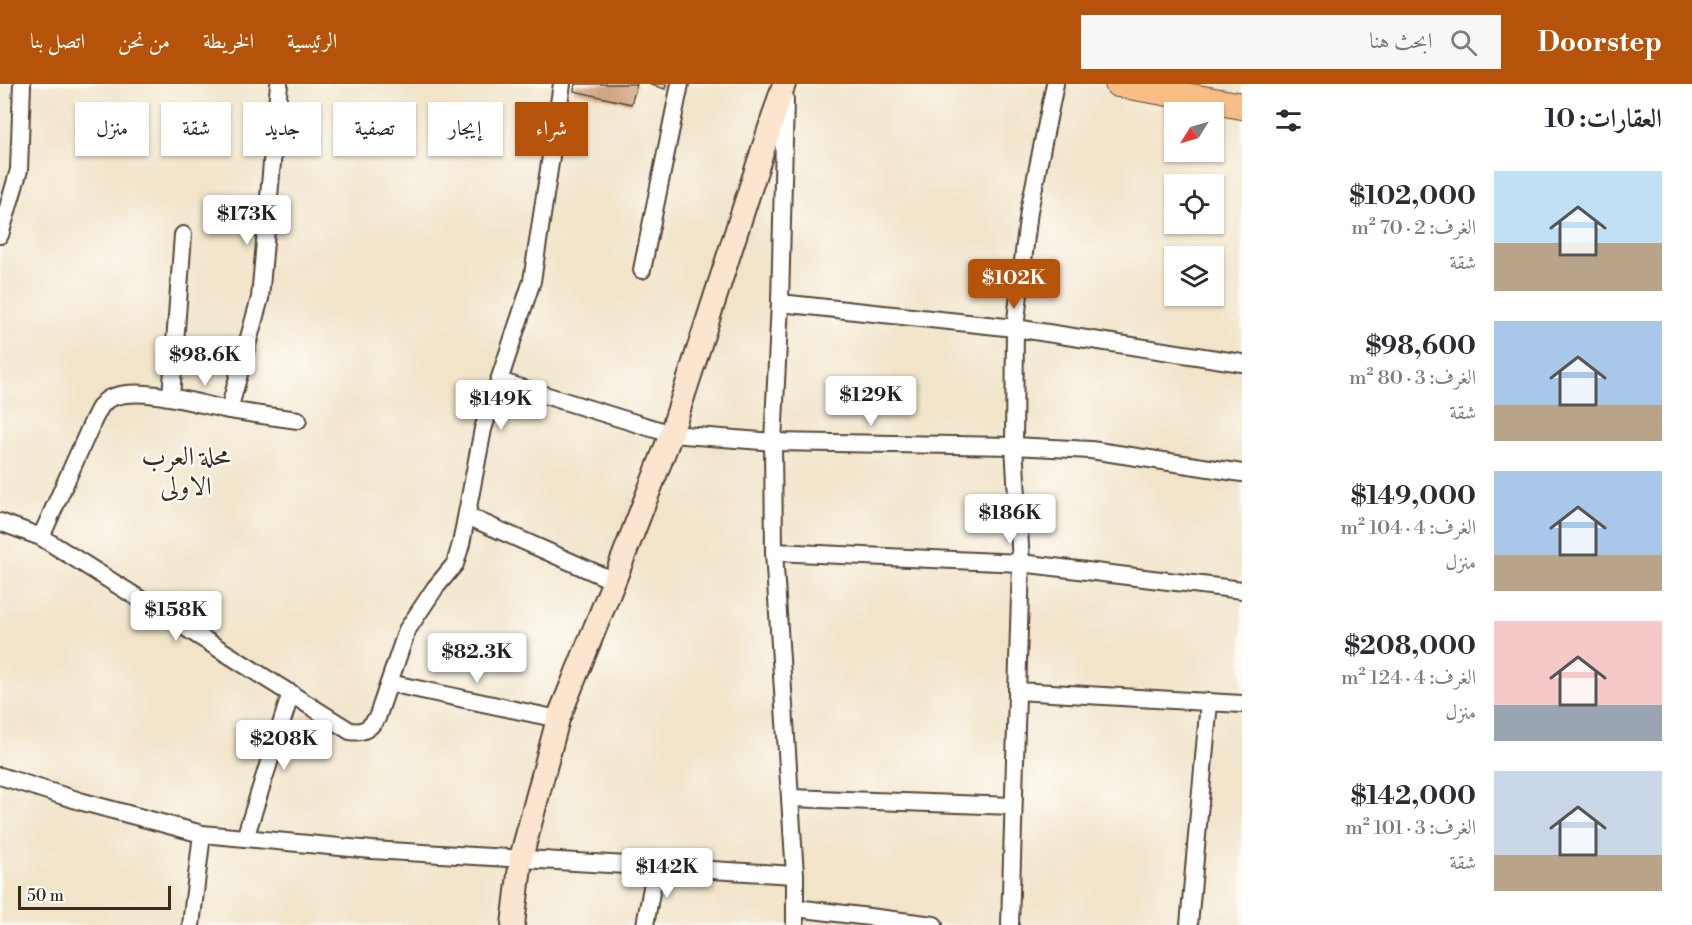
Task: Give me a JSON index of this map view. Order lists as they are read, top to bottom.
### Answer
{
  "districts": ["محلة العرب الاولى"],
  "scale_bar": "50 m",
  "north": "bottom left",
  "page": {
    "header": "Doorstep",
    "search": "ابحث هنا",
    "nav": [
      "الرئيسية",
      "الخريطة",
      "من نحن",
      "اتصل بنا"
    ],
    "heading": "العقارات: 10",
    "chip": [
      "شراء",
      "إيجار",
      "تصفية",
      "جديد",
      "شقة",
      "منزل"
    ],
    "list": [
      {
        "name": "$102,000",
        "note": "الغرف: 2 · 70 m² · شقة"
      },
      {
        "name": "$98,600",
        "note": "الغرف: 3 · 80 m² · شقة"
      },
      {
        "name": "$149,000",
        "note": "الغرف: 4 · 104 m² · منزل"
      },
      {
        "name": "$208,000",
        "note": "الغرف: 4 · 124 m² · منزل"
      },
      {
        "name": "$142,000",
        "note": "الغرف: 3 · 101 m² · شقة"
      }
    ],
    "price": [
      "$173K",
      "$102K",
      "$98.6K",
      "$129K",
      "$149K",
      "$186K",
      "$158K",
      "$82.3K",
      "$208K",
      "$142K"
    ],
    "scale": "50 m"
  }
}
